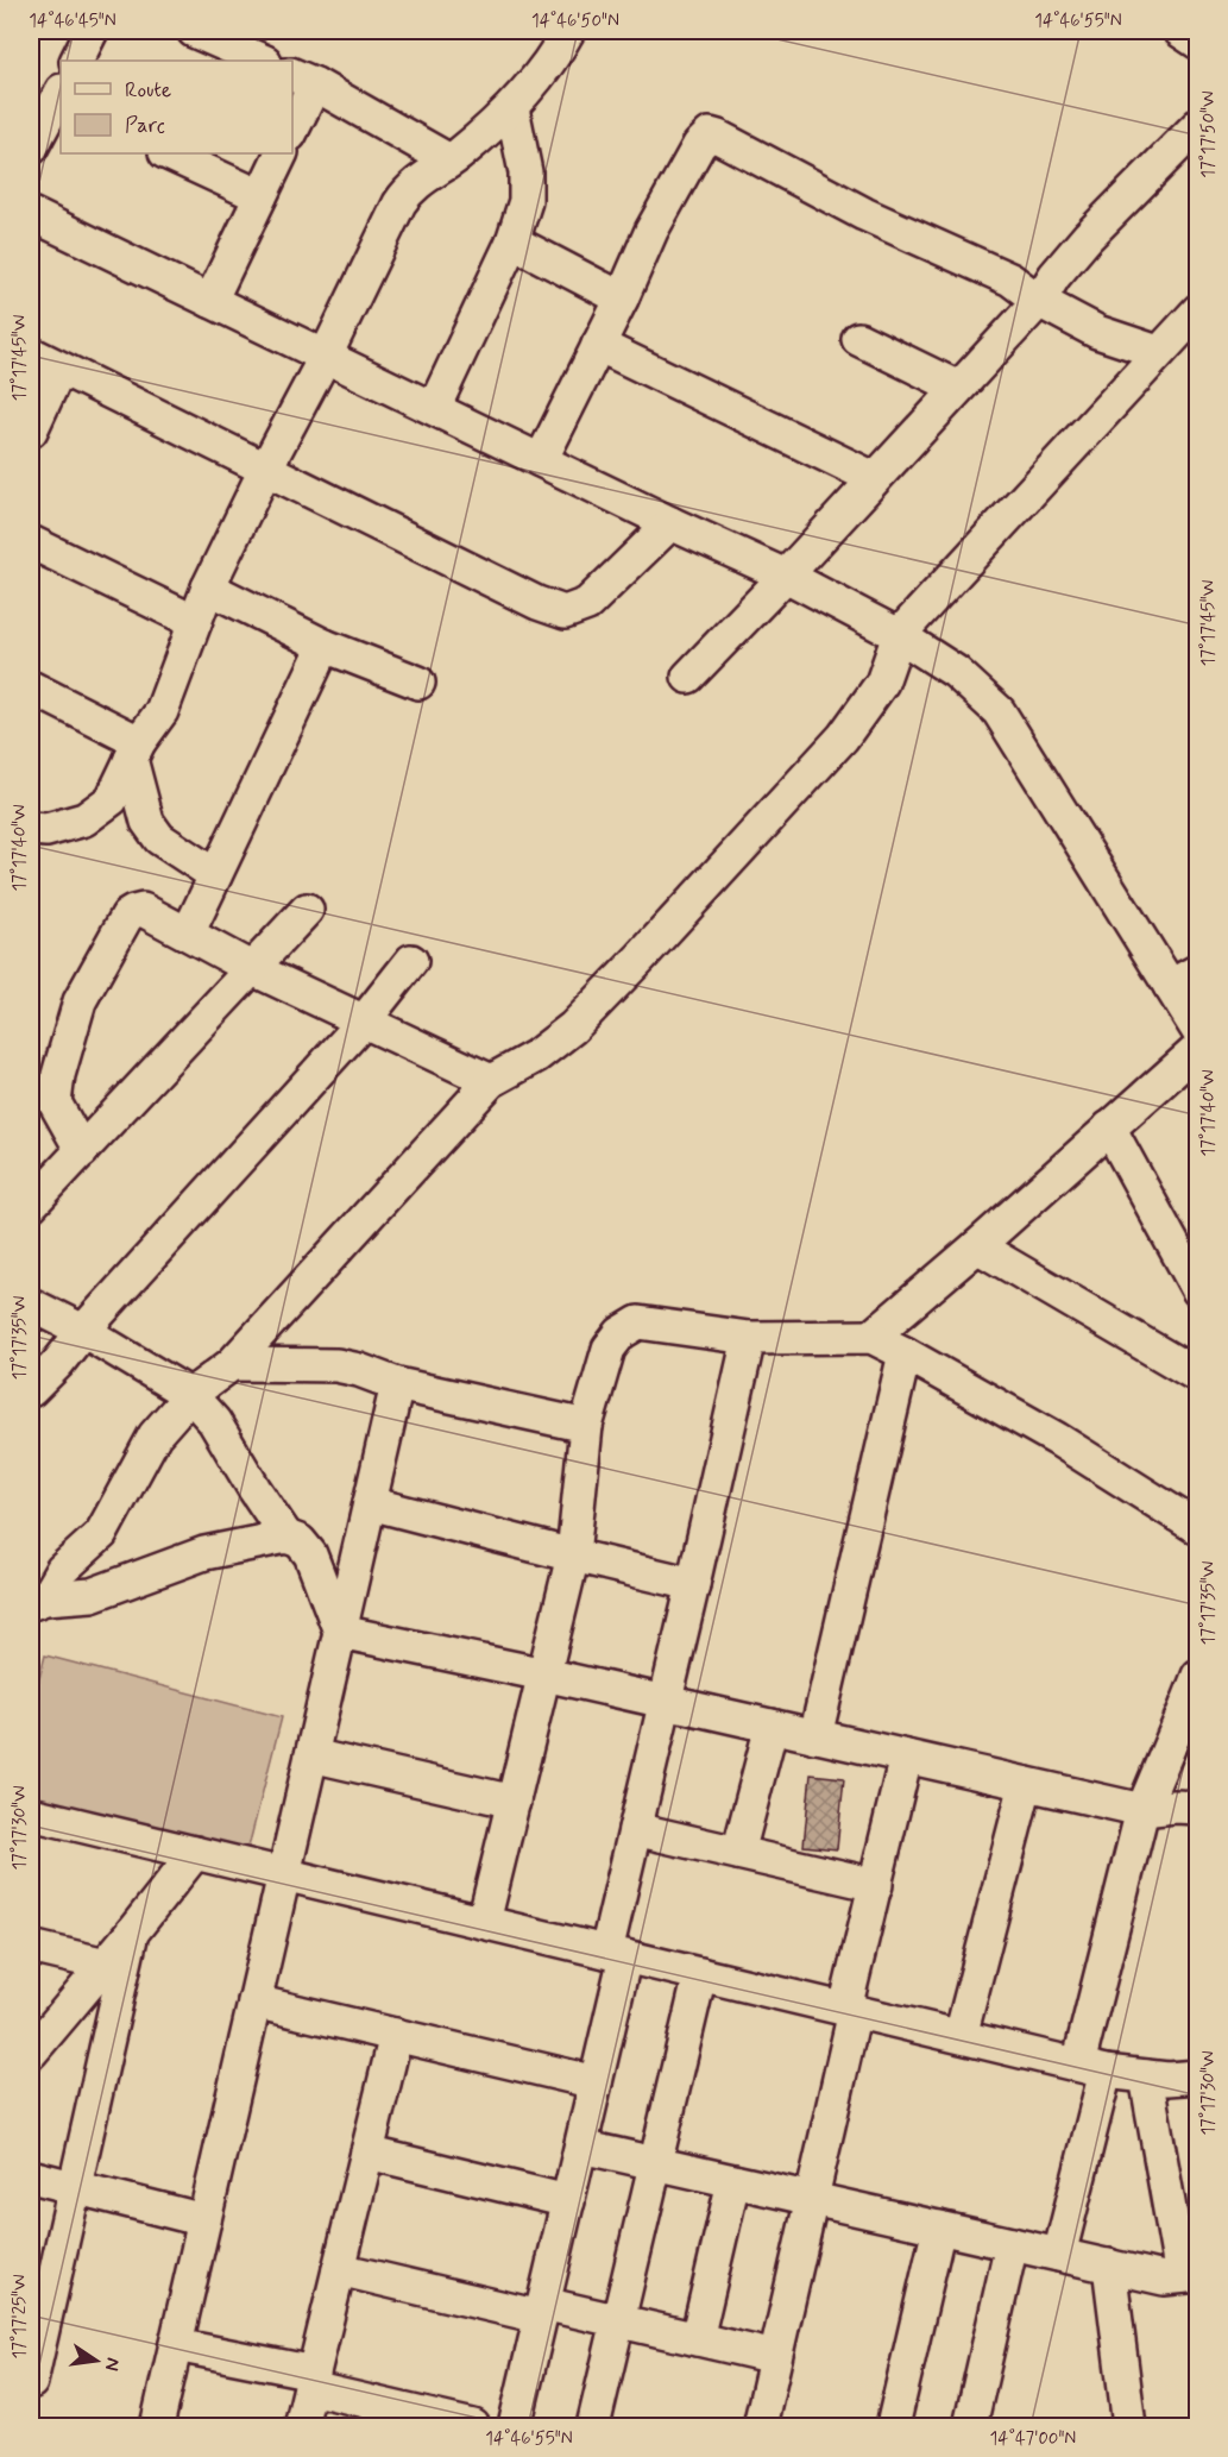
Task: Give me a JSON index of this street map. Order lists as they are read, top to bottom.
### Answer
{
  "legend": ["Route", "Parc"],
  "north": "right",
  "coordinates": [
    "14°46'45\"N",
    "14°46'50\"N",
    "14°46'55\"N",
    "17°17'50\"W",
    "17°17'45\"W",
    "17°17'40\"W",
    "17°17'35\"W",
    "17°17'30\"W",
    "17°17'25\"W",
    "14°47'00\"N"
  ]
}
